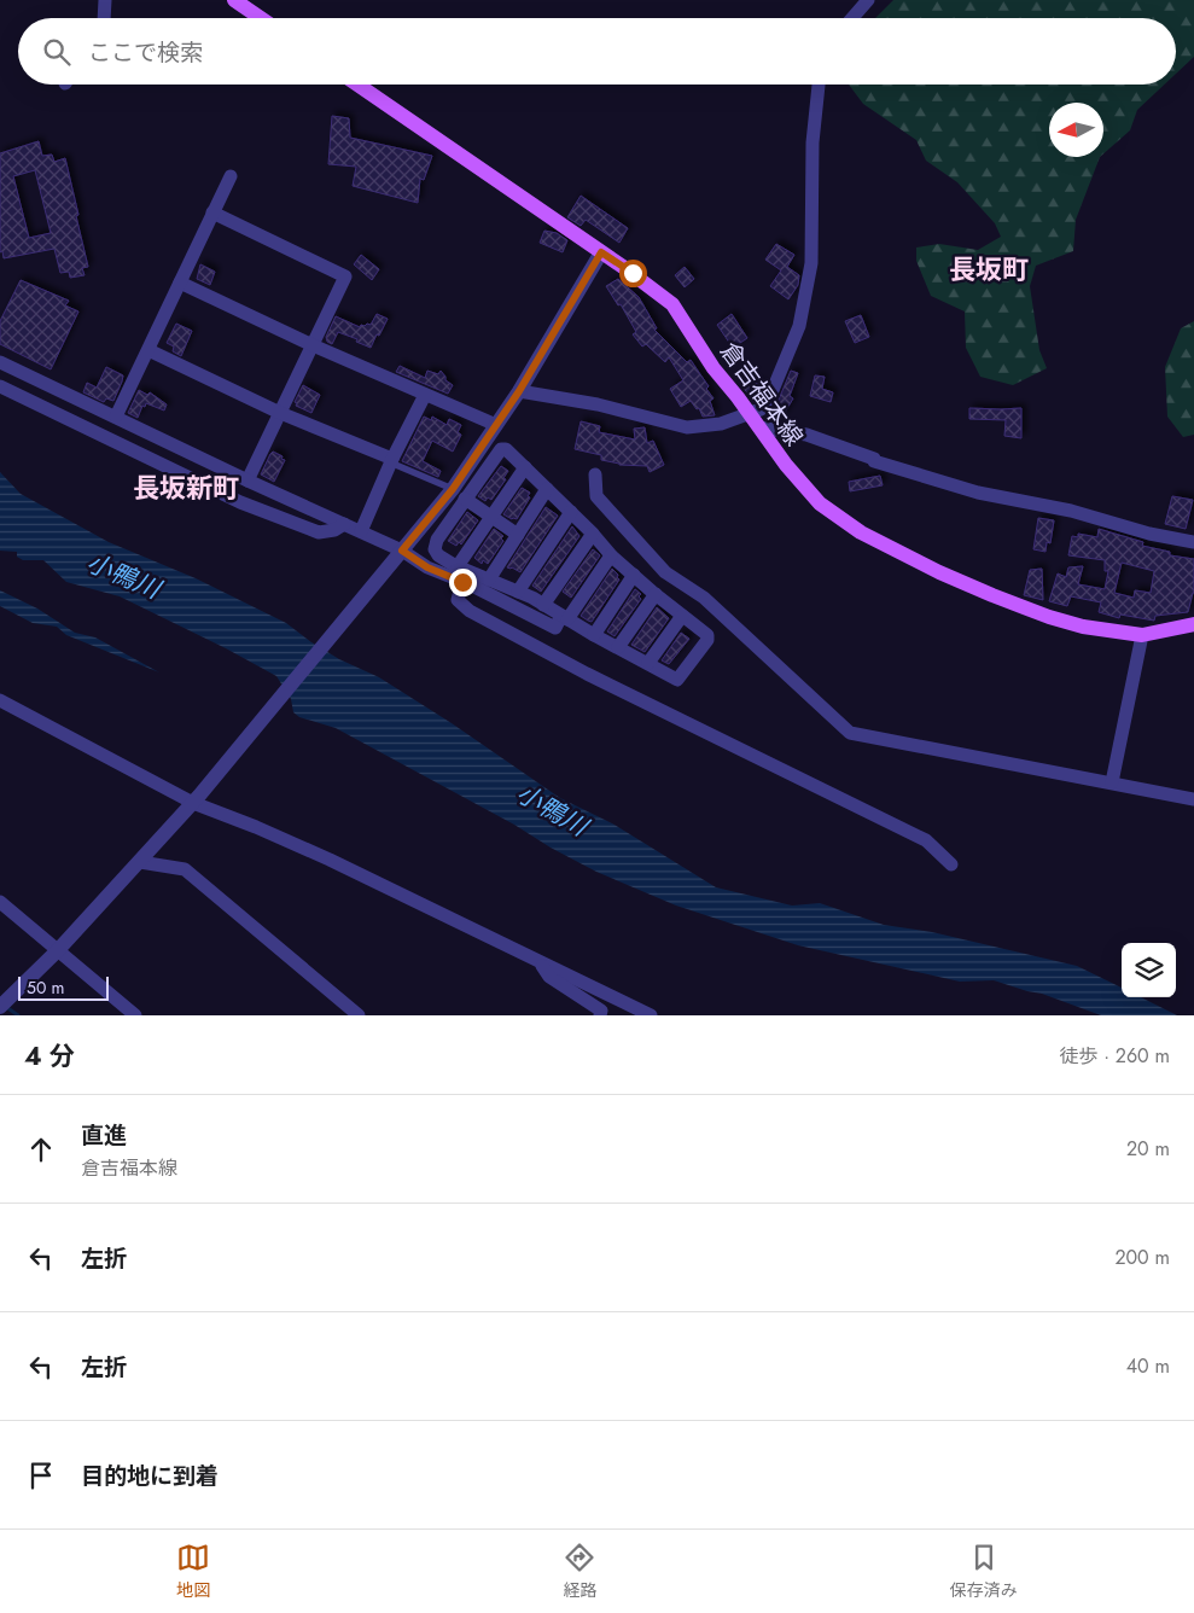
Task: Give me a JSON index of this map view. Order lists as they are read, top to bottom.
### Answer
{
  "streets": {
    "main road": ["倉吉福本線"]
  },
  "districts": ["長坂町", "長坂新町"],
  "water": ["小鴨川"],
  "scale_bar": "50 m",
  "north": "left",
  "page": {
    "search": "ここで検索",
    "scale": "50 m",
    "heading": ["4 分", "徒歩 · 260 m"],
    "list": [
      ["直進", "倉吉福本線", "20 m"],
      ["左折", "200 m"],
      ["左折", "40 m"],
      "目的地に到着"
    ],
    "nav": ["地図", "経路", "保存済み"]
  }
}
